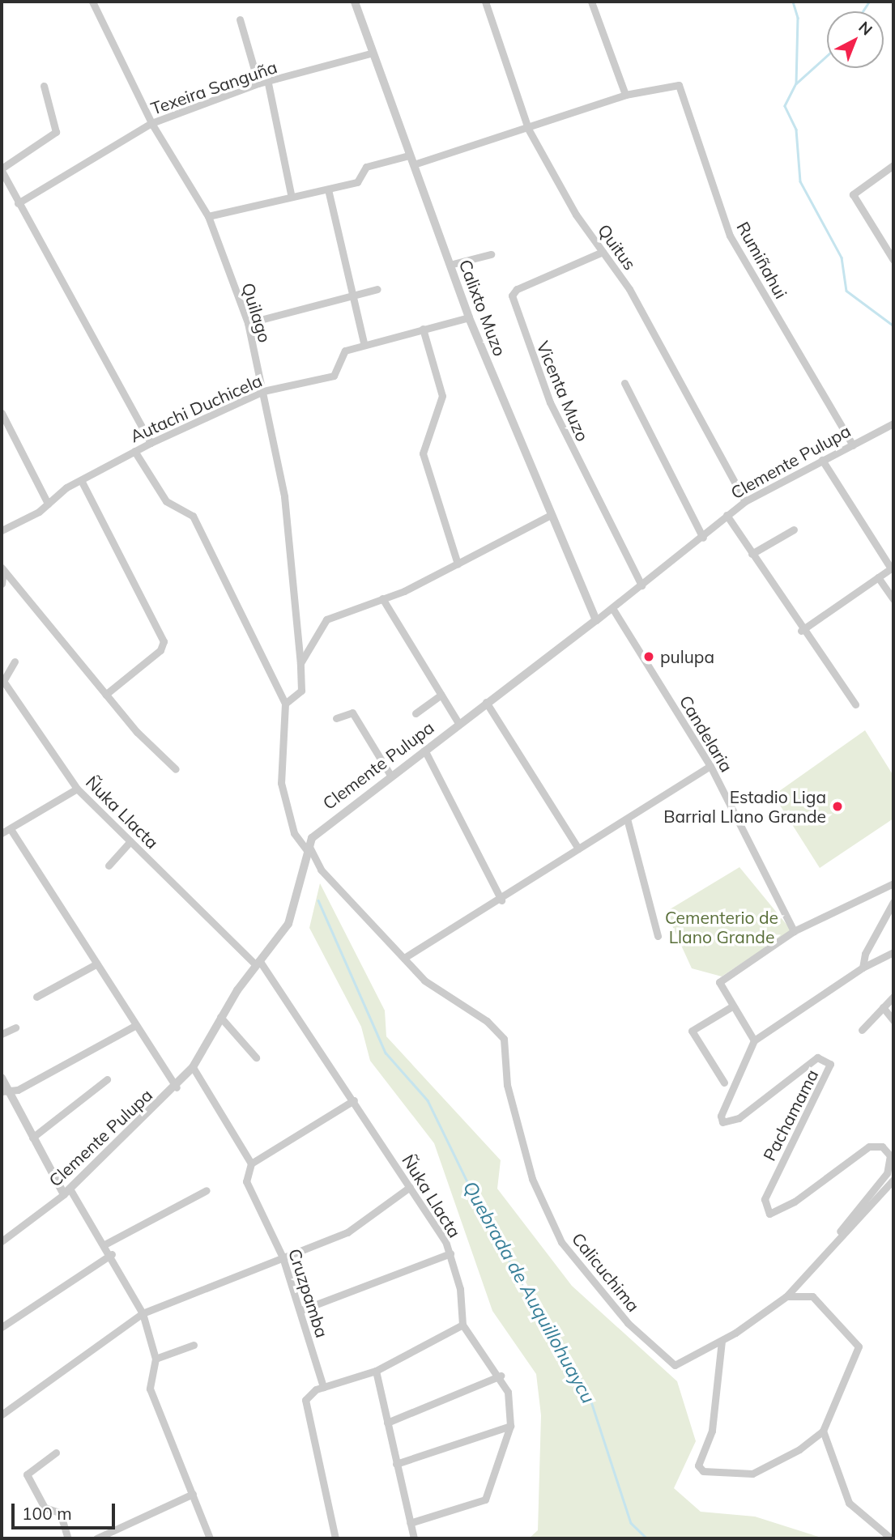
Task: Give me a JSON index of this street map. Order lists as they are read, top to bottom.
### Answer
{
  "streets": {
    "street": [
      "Texeira Sanguña",
      "Quitus",
      "Rumiñahui",
      "Calixto Muzo",
      "Quilago",
      "Vicenta Muzo",
      "Autachi Duchicela",
      "Clemente Pulupa",
      "Candelaria",
      "Ñuka Llacta",
      "Pachamama",
      "Calicuchima",
      "Cruzpamba"
    ]
  },
  "crossings": [
    ["Texeira Sanguña", "Calixto Muzo"],
    ["Texeira Sanguña", "Quilago"],
    ["Quitus", "Vicenta Muzo"],
    ["Quitus", "Clemente Pulupa"],
    ["Rumiñahui", "Clemente Pulupa"],
    ["Calixto Muzo", "Autachi Duchicela"],
    ["Calixto Muzo", "Clemente Pulupa"],
    ["Quilago", "Autachi Duchicela"],
    ["Quilago", "Calicuchima"],
    ["Vicenta Muzo", "Clemente Pulupa"],
    ["Clemente Pulupa", "Candelaria"],
    ["Clemente Pulupa", "Ñuka Llacta"],
    ["Clemente Pulupa", "Calicuchima"],
    ["Pachamama", "Calicuchima"]
  ],
  "water": ["Quebrada de Auquillohuaycu"],
  "parks": ["Cementerio de Llano Grande"],
  "places": ["pulupa", "Estadio Liga Barrial Llano Grande"],
  "scale_bar": "100 m",
  "north": "top right"
}
